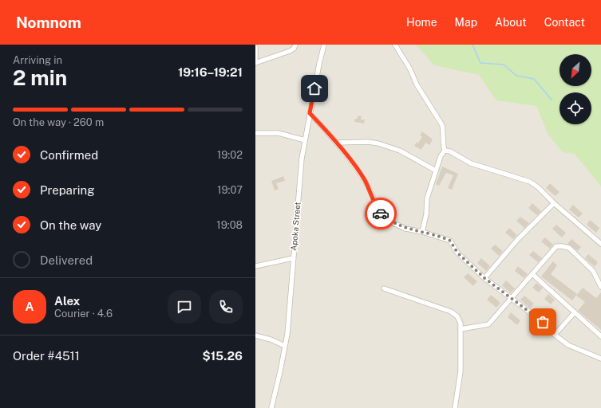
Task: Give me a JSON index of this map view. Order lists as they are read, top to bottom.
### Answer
{
  "streets": {
    "street": ["Apoka Street"]
  },
  "north": "bottom left",
  "page": {
    "header": "Nomnom",
    "nav": [
      "Home",
      "Map",
      "About",
      "Contact"
    ],
    "heading": ["2 min", "Arriving in", "19:16–19:21"],
    "panel": [
      "Alex",
      "Courier · 4.6",
      "Order #4511",
      "$15.26"
    ],
    "bar": "On the way · 260 m",
    "list": [
      ["Confirmed", "19:02"],
      ["Preparing", "19:07"],
      ["On the way", "19:08"],
      "Delivered"
    ],
    "round": "A"
  }
}
